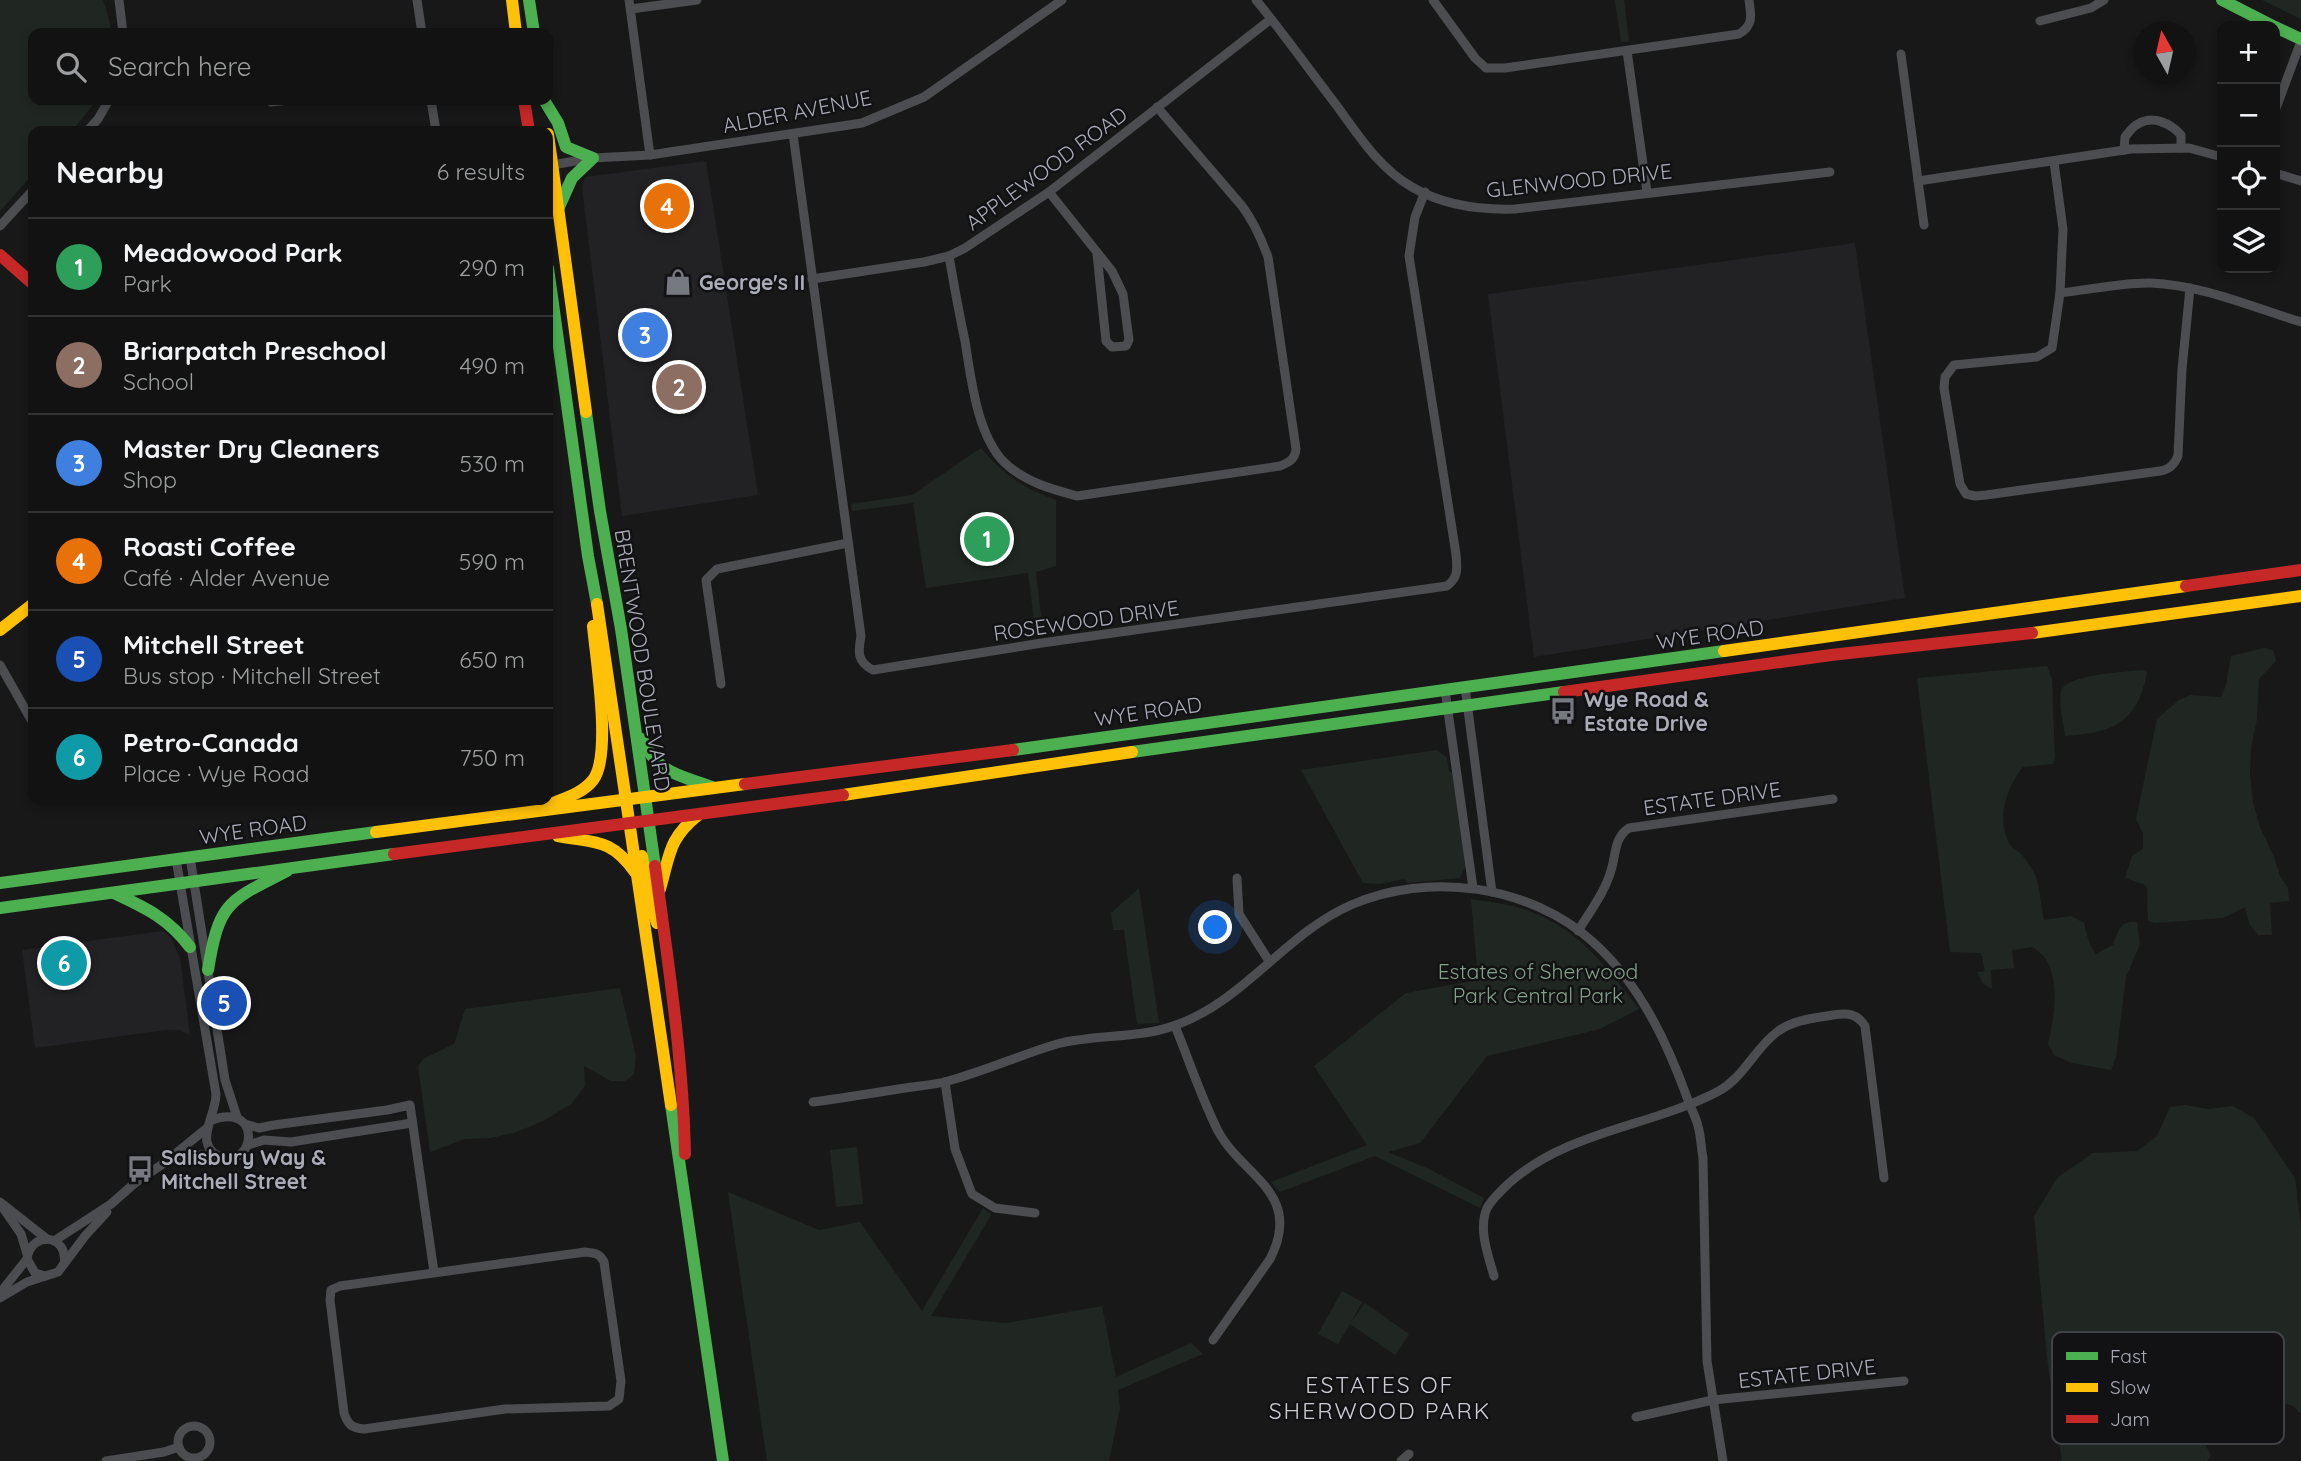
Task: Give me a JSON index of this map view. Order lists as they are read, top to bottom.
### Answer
{
  "streets": {
    "main road": ["WYE ROAD", "BRENTWOOD BOULEVARD"],
    "street": [
      "ALDER AVENUE",
      "APPLEWOOD ROAD",
      "GLENWOOD DRIVE",
      "ROSEWOOD DRIVE",
      "ESTATE DRIVE"
    ]
  },
  "crossings": [
    ["ALDER AVENUE", "ROSEWOOD DRIVE"],
    ["APPLEWOOD ROAD", "GLENWOOD DRIVE"],
    ["APPLEWOOD ROAD", "ROSEWOOD DRIVE"],
    ["GLENWOOD DRIVE", "ROSEWOOD DRIVE"],
    ["WYE ROAD", "BRENTWOOD BOULEVARD"]
  ],
  "districts": ["ESTATES OF SHERWOOD PARK"],
  "parks": ["Estates of Sherwood Park Central Park"],
  "places": {
    "shop": ["George's II"],
    "bus stop": ["Wye Road & Estate Drive", "Salisbury Way & Mitchell Street"]
  },
  "legend": ["Fast", "Slow", "Jam"],
  "north": "top",
  "page": {
    "map_buttons": ["+", "−"],
    "search": "Search here",
    "heading": ["Nearby", "6 results"],
    "pins": [
      "4",
      "3",
      "2",
      "1",
      "6",
      "5"
    ],
    "list": [
      {
        "mark": "1",
        "name": "Meadowood Park",
        "note": "Park",
        "value": "290 m"
      },
      {
        "mark": "2",
        "name": "Briarpatch Preschool",
        "note": "School",
        "value": "490 m"
      },
      {
        "mark": "3",
        "name": "Master Dry Cleaners",
        "note": "Shop",
        "value": "530 m"
      },
      {
        "mark": "4",
        "name": "Roasti Coffee",
        "note": "Café · Alder Avenue",
        "value": "590 m"
      },
      {
        "mark": "5",
        "name": "Mitchell Street",
        "note": "Bus stop · Mitchell Street",
        "value": "650 m"
      },
      {
        "mark": "6",
        "name": "Petro-Canada",
        "note": "Place · Wye Road",
        "value": "750 m"
      }
    ]
  }
}
